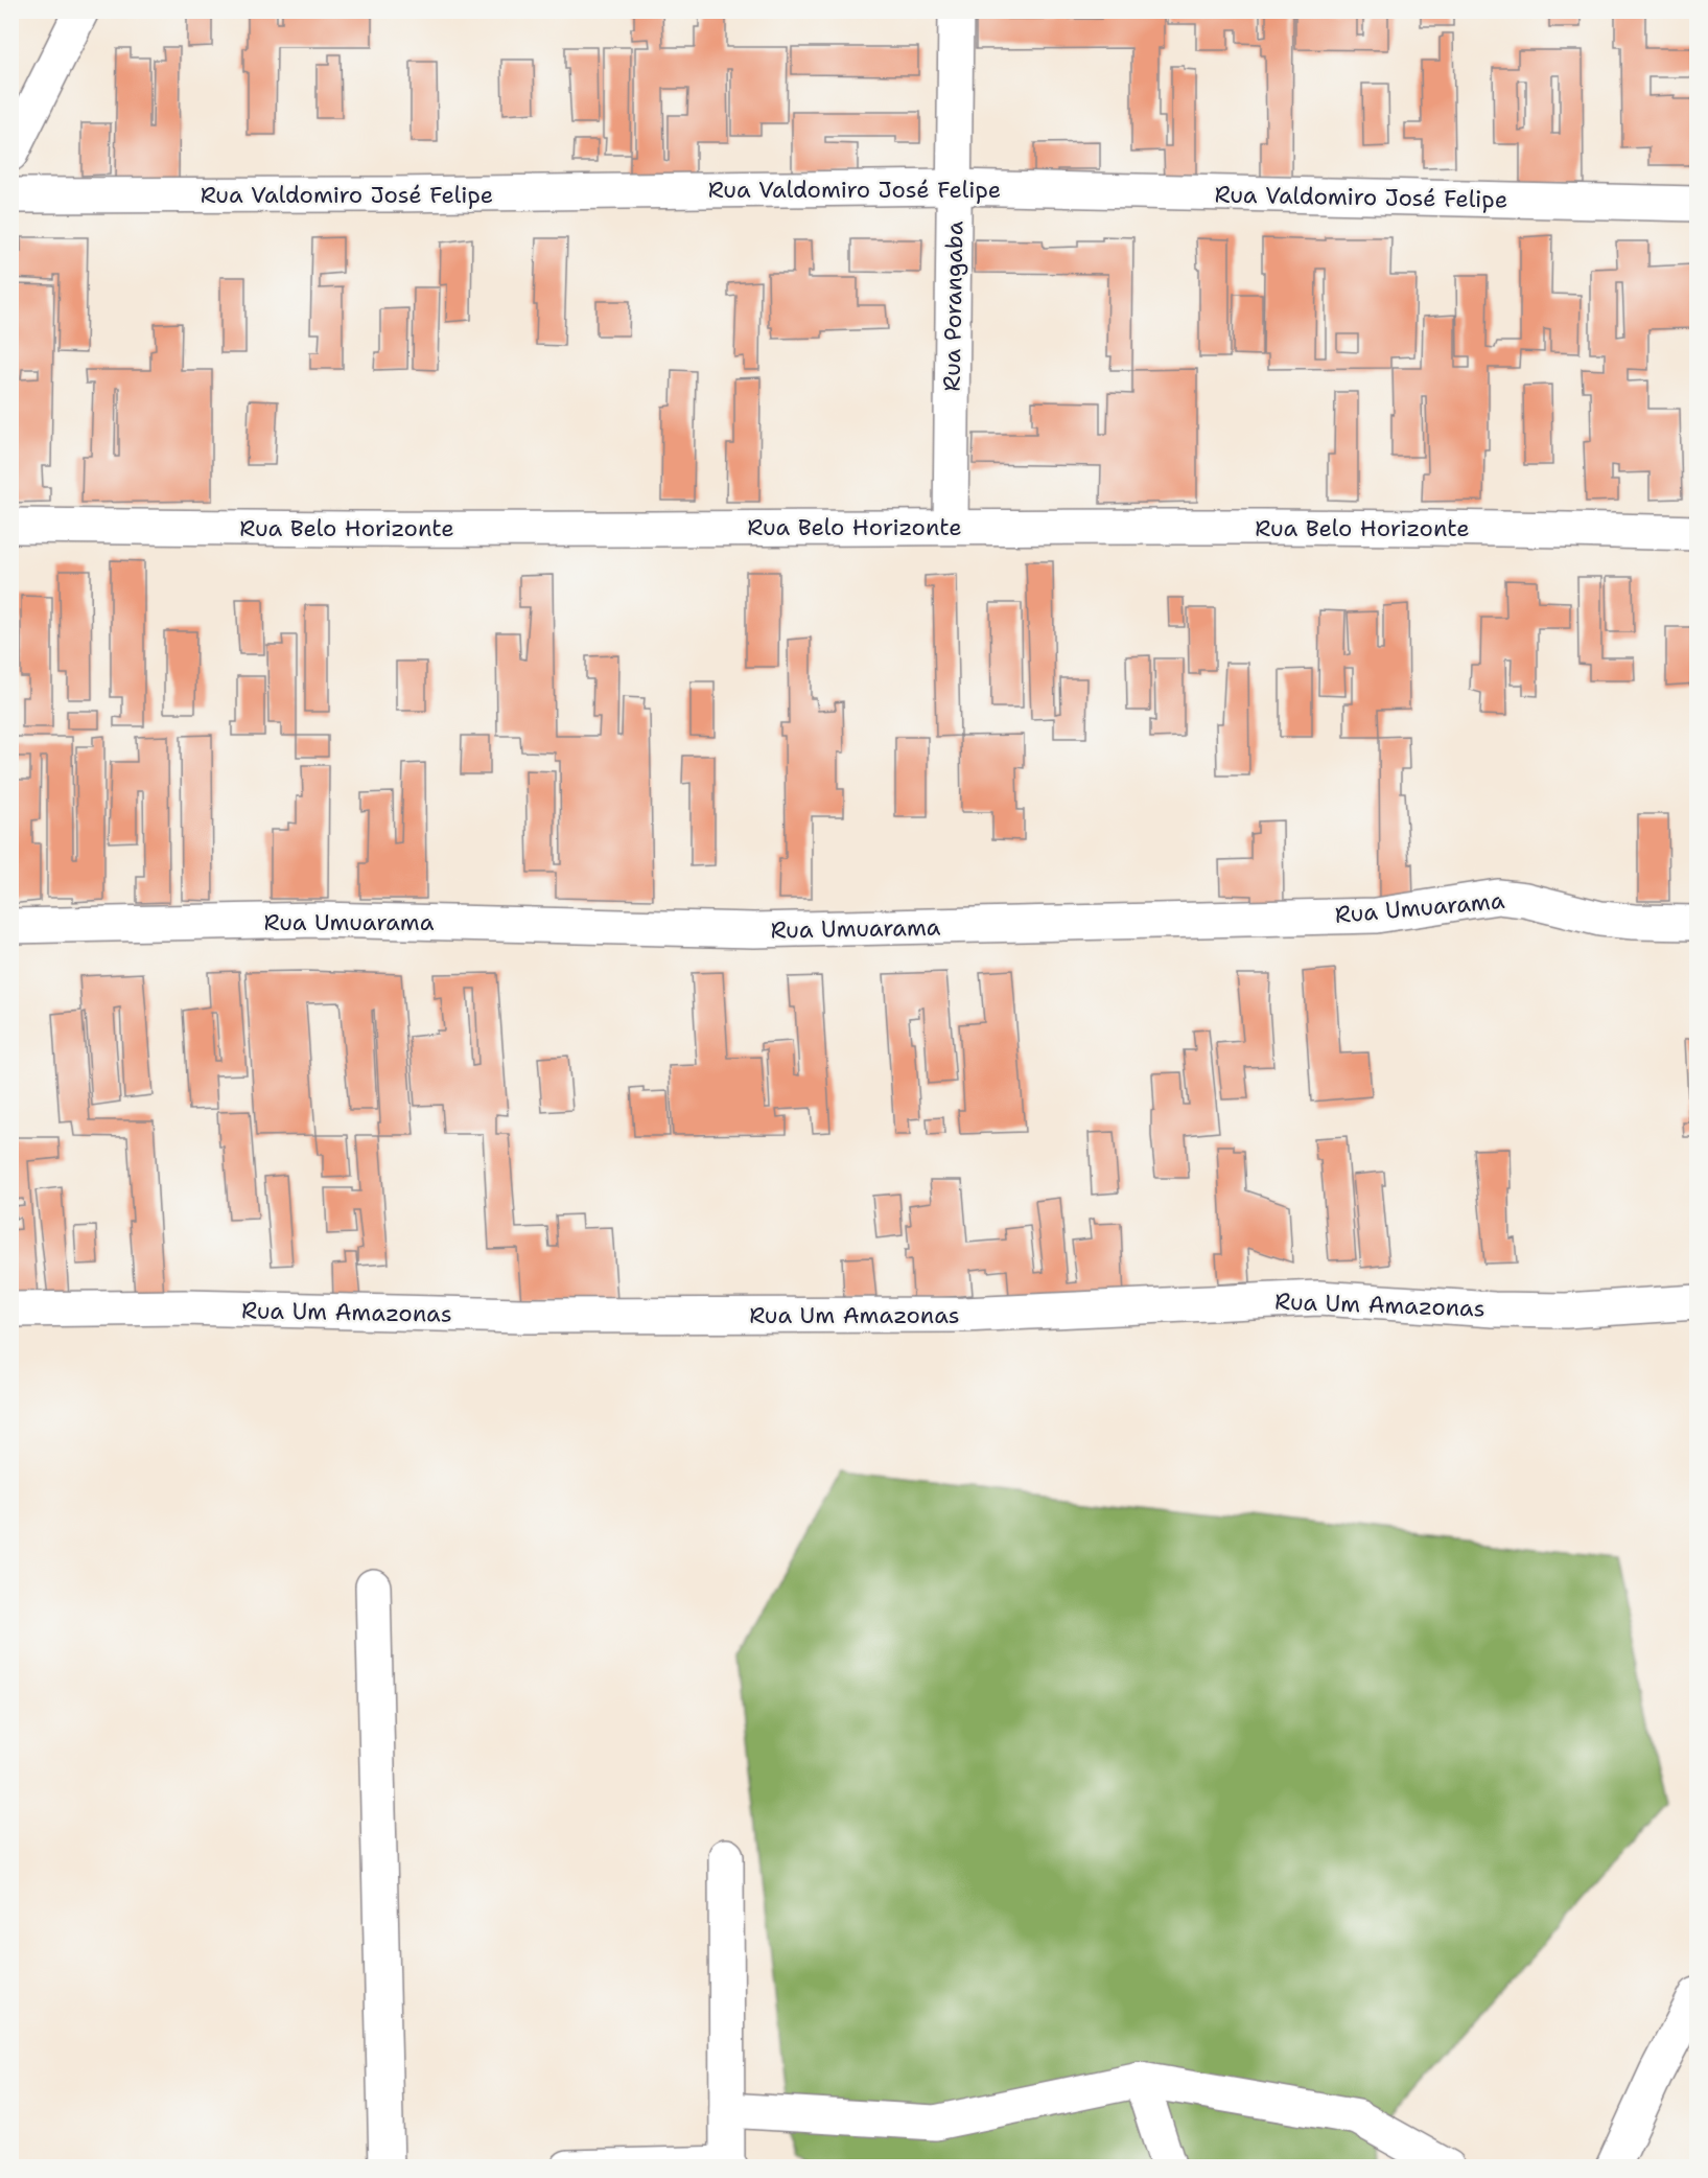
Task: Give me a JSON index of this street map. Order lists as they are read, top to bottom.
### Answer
{
  "streets": {
    "street": [
      "Rua Valdomiro José Felipe",
      "Rua Porangaba",
      "Rua Belo Horizonte",
      "Rua Umuarama",
      "Rua Um Amazonas"
    ]
  },
  "crossings": [
    ["Rua Valdomiro José Felipe", "Rua Porangaba"],
    ["Rua Porangaba", "Rua Belo Horizonte"]
  ]
}
